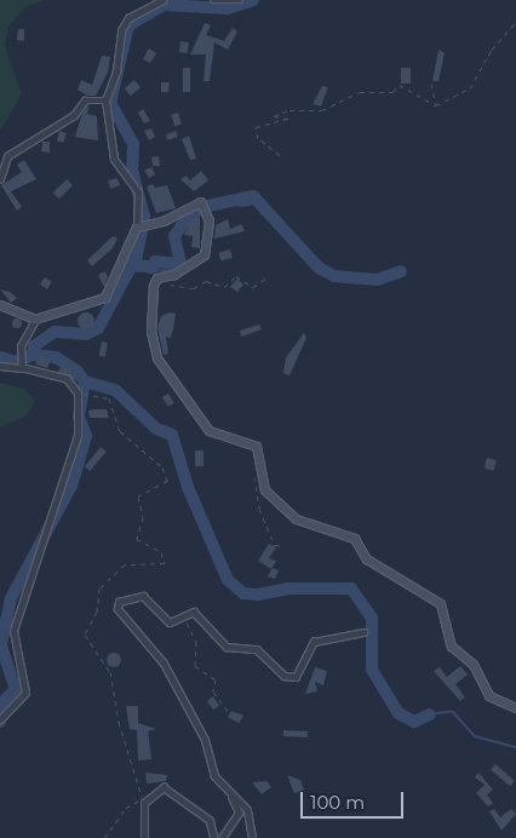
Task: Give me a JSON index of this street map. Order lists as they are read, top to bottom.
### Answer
{
  "scale_bar": "100 m"
}
